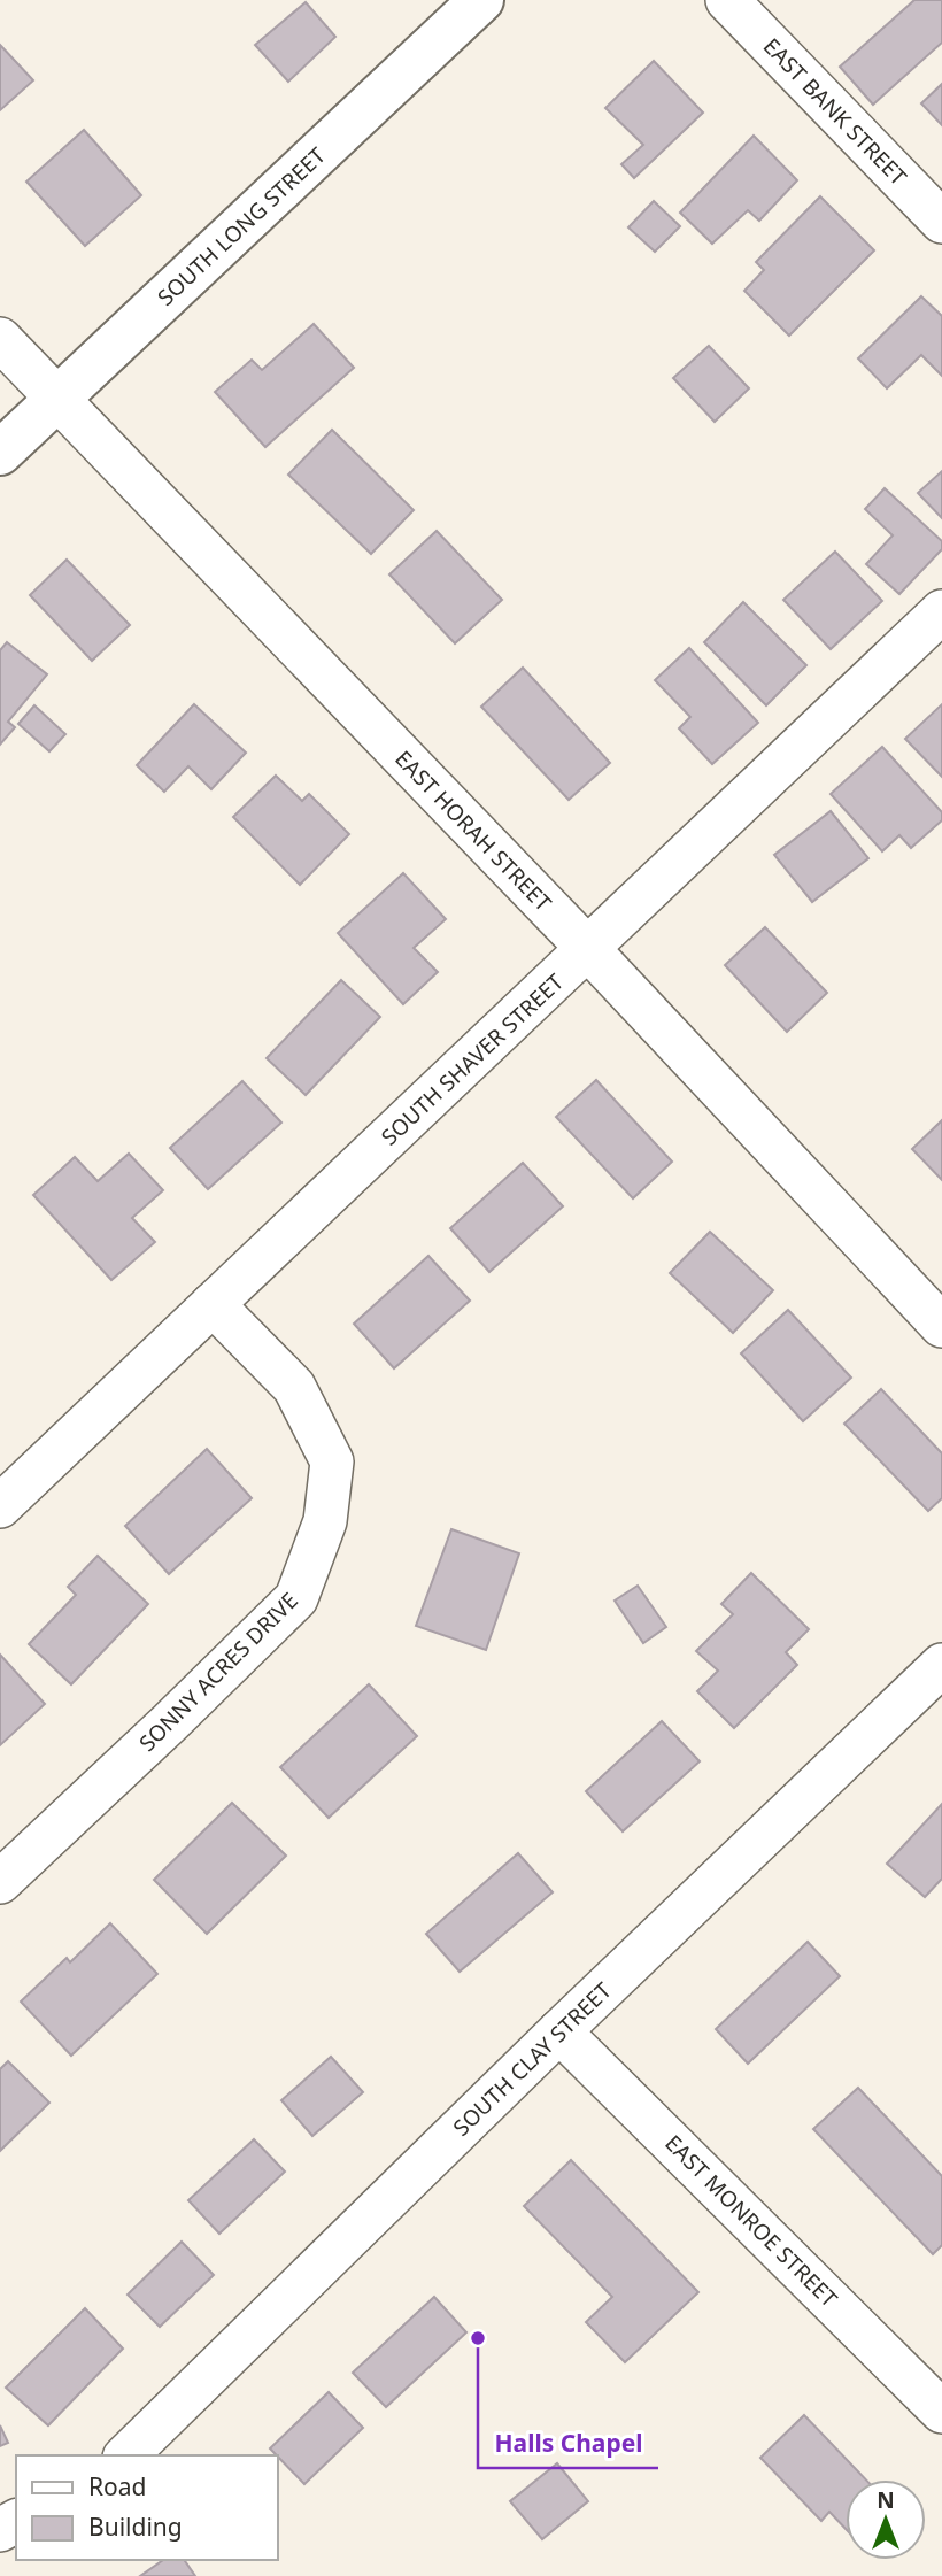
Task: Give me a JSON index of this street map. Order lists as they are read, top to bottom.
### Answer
{
  "streets": {
    "main road": ["SOUTH LONG STREET"],
    "street": [
      "EAST BANK STREET",
      "EAST HORAH STREET",
      "SOUTH SHAVER STREET",
      "SONNY ACRES DRIVE",
      "SOUTH CLAY STREET",
      "EAST MONROE STREET"
    ]
  },
  "crossings": [
    ["SOUTH LONG STREET", "EAST HORAH STREET"],
    ["EAST HORAH STREET", "SOUTH SHAVER STREET"],
    ["SOUTH SHAVER STREET", "SONNY ACRES DRIVE"],
    ["SOUTH CLAY STREET", "EAST MONROE STREET"]
  ],
  "places": ["Halls Chapel"],
  "legend": ["Road", "Building"],
  "north": "top"
}
